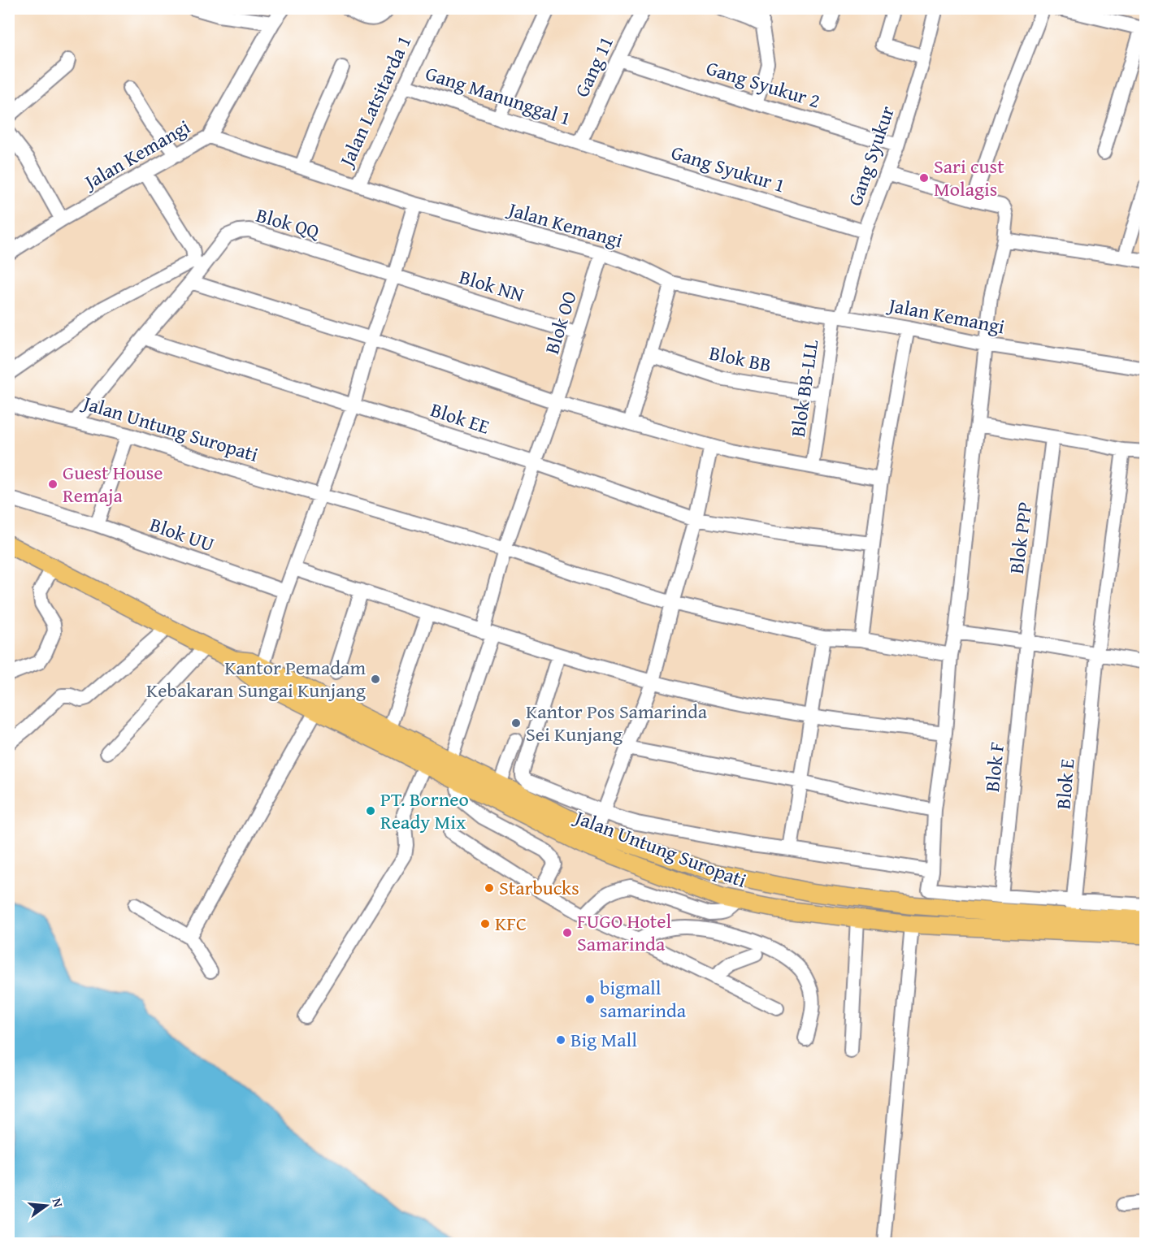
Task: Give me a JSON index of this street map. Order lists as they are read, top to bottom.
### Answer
{
  "streets": {
    "main road": ["Jalan Untung Suropati"],
    "street": [
      "Gang 11",
      "Gang Syukur 2",
      "Gang Manunggal 1",
      "Jalan Latsitarda 1",
      "Jalan Kemangi",
      "Gang Syukur",
      "Gang Syukur 1",
      "Blok QQ",
      "Blok NN",
      "Blok OO",
      "Blok BB",
      "Blok BB-LLL",
      "Blok EE",
      "Blok UU",
      "Blok PPP",
      "Blok F",
      "Blok E"
    ]
  },
  "crossings": [
    ["Gang 11", "Gang Syukur 2"],
    ["Gang 11", "Gang Manunggal 1"],
    ["Gang 11", "Gang Syukur 1"],
    ["Gang Syukur 2", "Gang Syukur"],
    ["Gang Manunggal 1", "Jalan Latsitarda 1"],
    ["Gang Manunggal 1", "Gang Syukur 1"],
    ["Jalan Latsitarda 1", "Jalan Kemangi"],
    ["Jalan Kemangi", "Gang Syukur"],
    ["Jalan Kemangi", "Blok OO"],
    ["Jalan Kemangi", "Blok BB-LLL"],
    ["Gang Syukur", "Gang Syukur 1"],
    ["Gang Syukur", "Blok BB-LLL"],
    ["Blok QQ", "Blok NN"],
    ["Blok QQ", "Blok EE"],
    ["Blok NN", "Blok OO"],
    ["Blok OO", "Blok EE"],
    ["Blok OO", "Jalan Untung Suropati"],
    ["Blok BB", "Blok BB-LLL"],
    ["Jalan Untung Suropati", "Blok E"],
    ["Blok PPP", "Blok F"]
  ],
  "places": [
    "Sari cust Molagis",
    "Guest House Remaja",
    "Kantor Pemadam Kebakaran Sungai Kunjang",
    "Kantor Pos Samarinda Sei Kunjang",
    "PT. Borneo Ready Mix",
    "Starbucks",
    "KFC",
    "FUGO Hotel Samarinda",
    "bigmall samarinda",
    "Big Mall"
  ],
  "north": "right"
}
